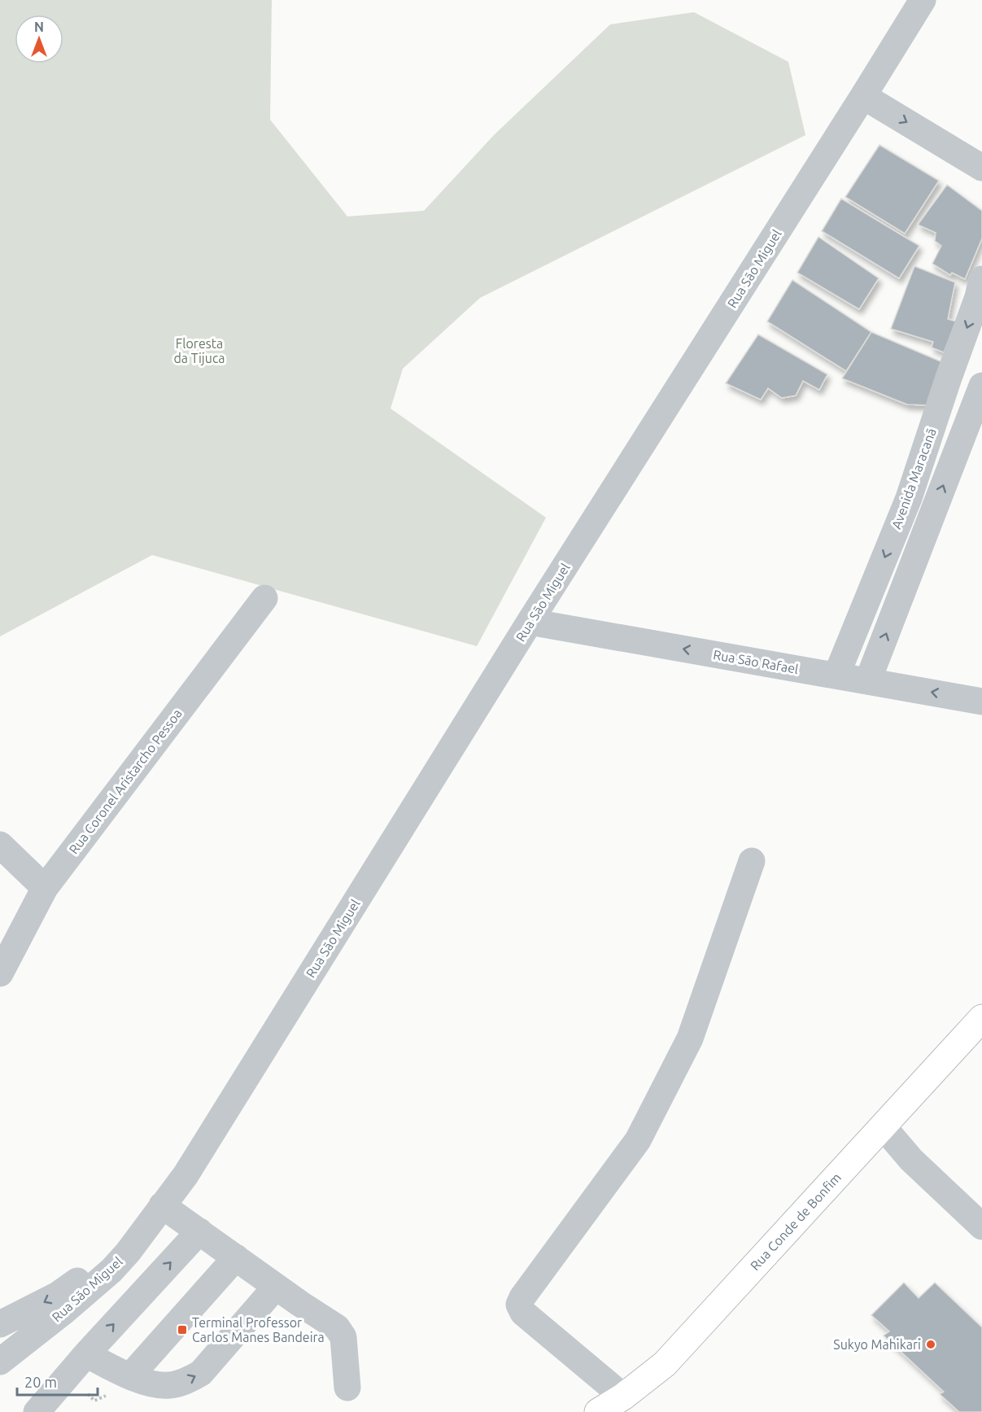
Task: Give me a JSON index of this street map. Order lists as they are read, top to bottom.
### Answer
{
  "streets": {
    "main road": ["Rua Conde de Bonfim"],
    "street": [
      "Rua São Miguel",
      "Avenida Maracanã",
      "Rua São Rafael",
      "Rua Coronel Aristarcho Pessoa"
    ]
  },
  "crossings": [
    ["Rua São Miguel", "Rua São Rafael"],
    ["Avenida Maracanã", "Rua São Rafael"]
  ],
  "one_way": ["Rua São Rafael"],
  "parks": ["Floresta da Tijuca"],
  "places": {
    "transit": ["Terminal Professor Carlos Manes Bandeira"],
    "other": ["Sukyo Mahikari"]
  },
  "scale_bar": "20 m",
  "north": "top"
}
